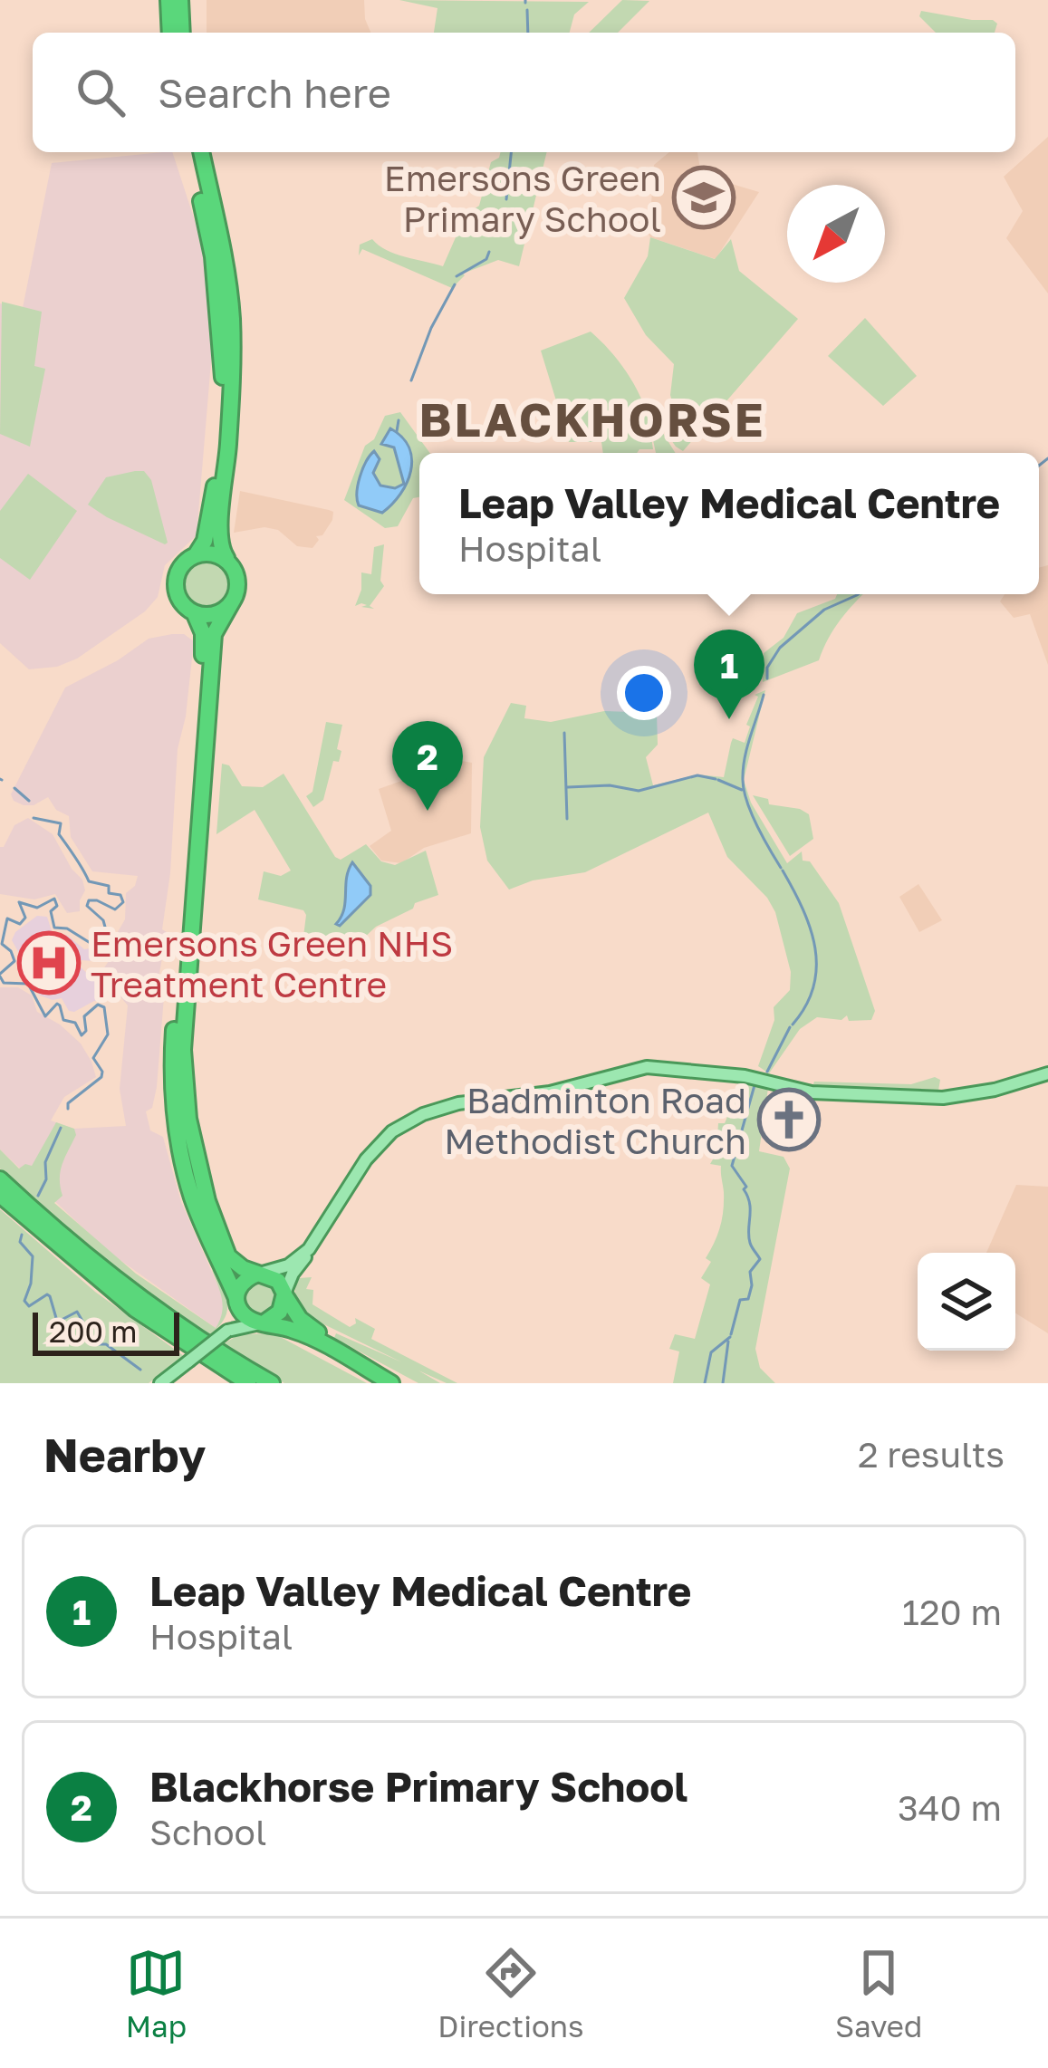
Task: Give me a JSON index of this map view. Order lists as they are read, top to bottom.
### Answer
{
  "districts": ["BLACKHORSE"],
  "places": {
    "school or university": ["Emersons Green Primary School"],
    "hospital": ["Emersons Green NHS Treatment Centre"],
    "church": ["Badminton Road Methodist Church"]
  },
  "scale_bar": "200 m",
  "north": "bottom left",
  "page": {
    "search": "Search here",
    "popup": ["Leap Valley Medical Centre", "Hospital"],
    "pins": ["1", "2"],
    "scale": "200 m",
    "heading": ["Nearby", "2 results"],
    "list": [
      {
        "mark": "1",
        "name": "Leap Valley Medical Centre",
        "note": "Hospital",
        "value": "120 m"
      },
      {
        "mark": "2",
        "name": "Blackhorse Primary School",
        "note": "School",
        "value": "340 m"
      }
    ],
    "nav": ["Map", "Directions", "Saved"]
  }
}
